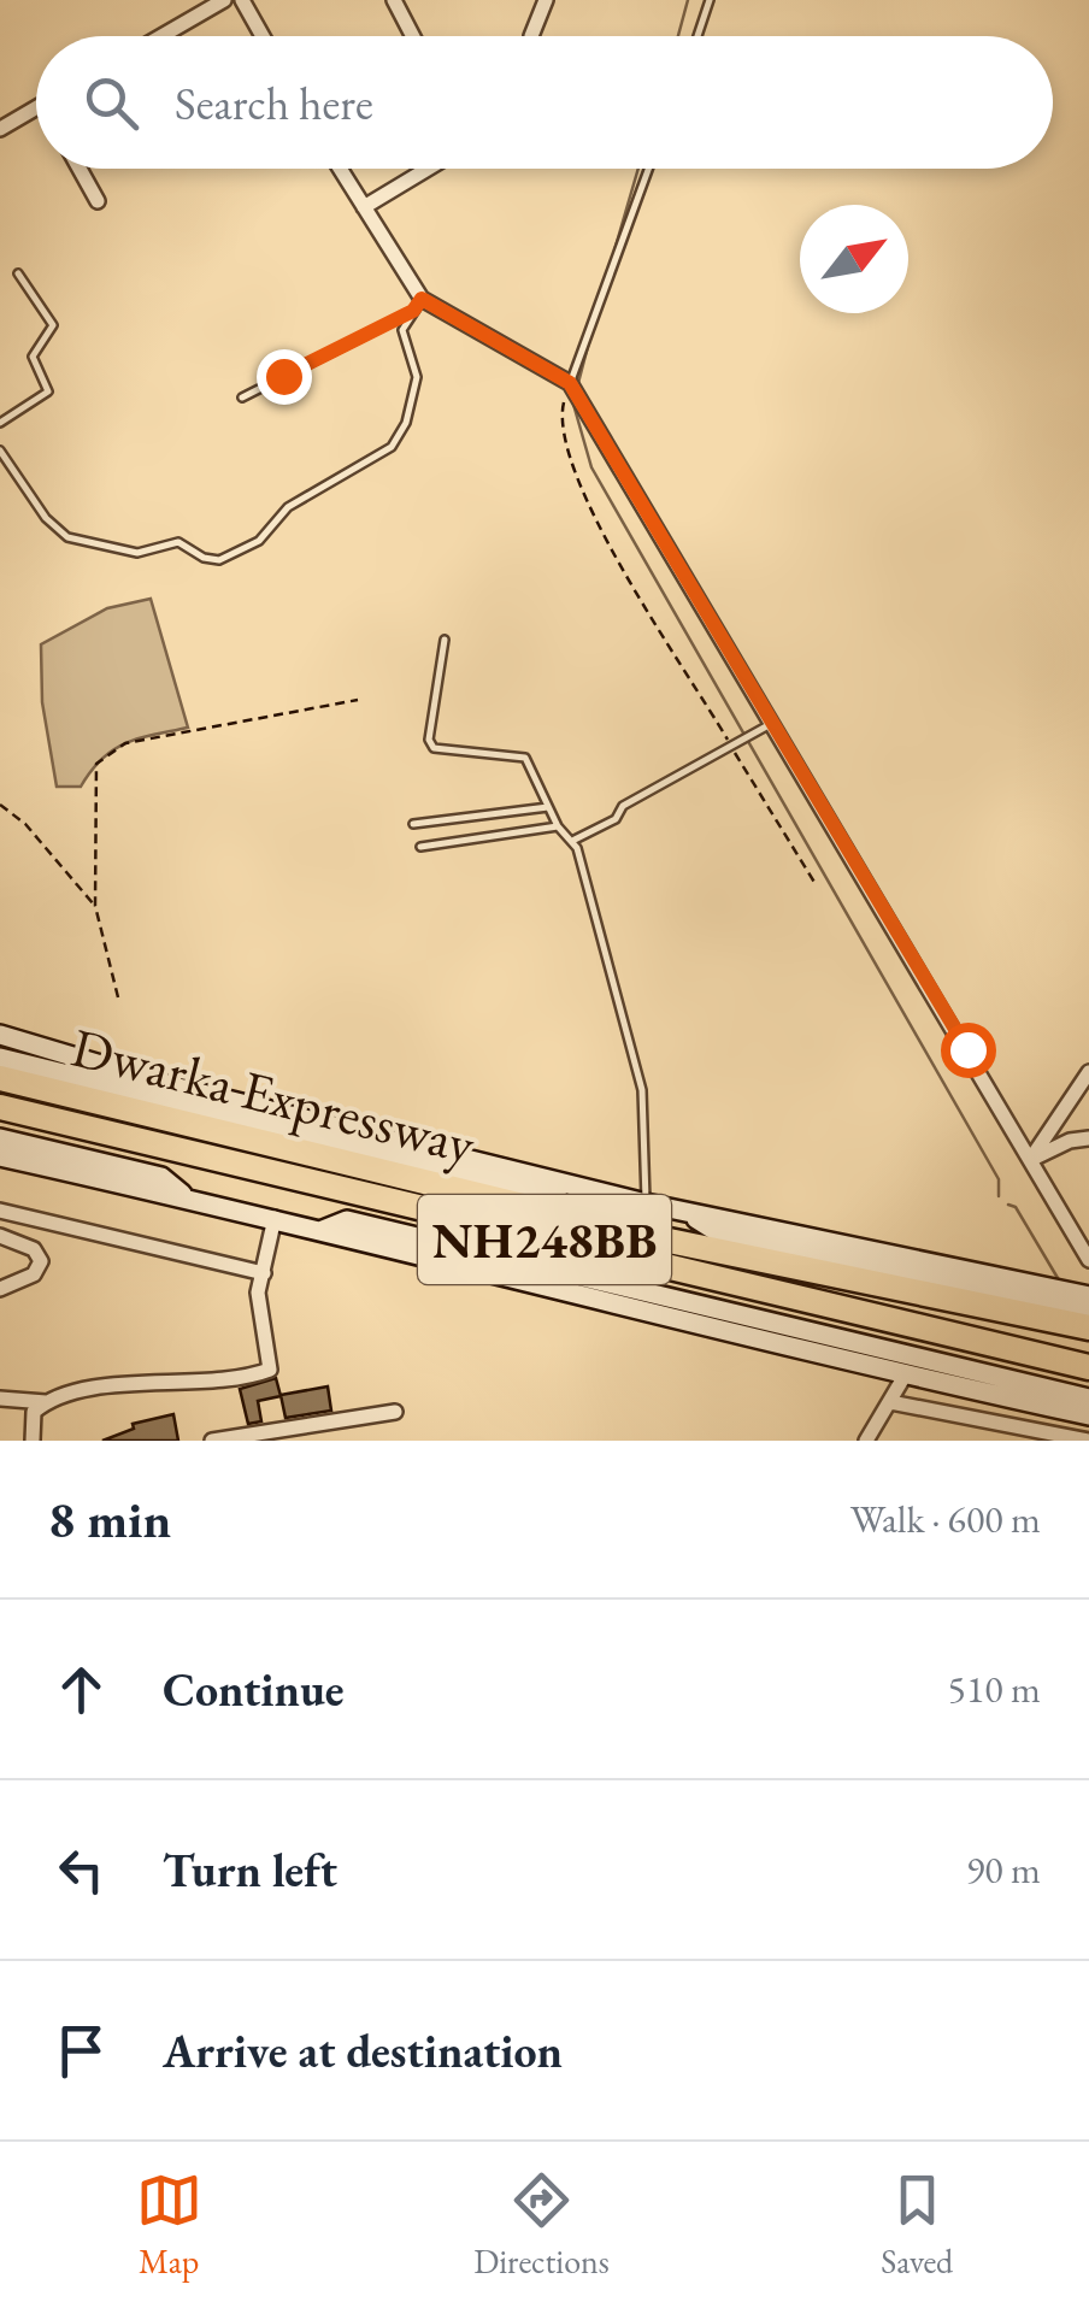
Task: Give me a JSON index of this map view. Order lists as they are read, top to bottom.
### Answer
{
  "streets": {
    "highway": ["Dwarka Expressway", "NH248BB"]
  },
  "north": "top right",
  "page": {
    "search": "Search here",
    "heading": ["8 min", "Walk · 600 m"],
    "list": [
      ["Continue", "510 m"],
      ["Turn left", "90 m"],
      "Arrive at destination"
    ],
    "nav": ["Map", "Directions", "Saved"]
  }
}
